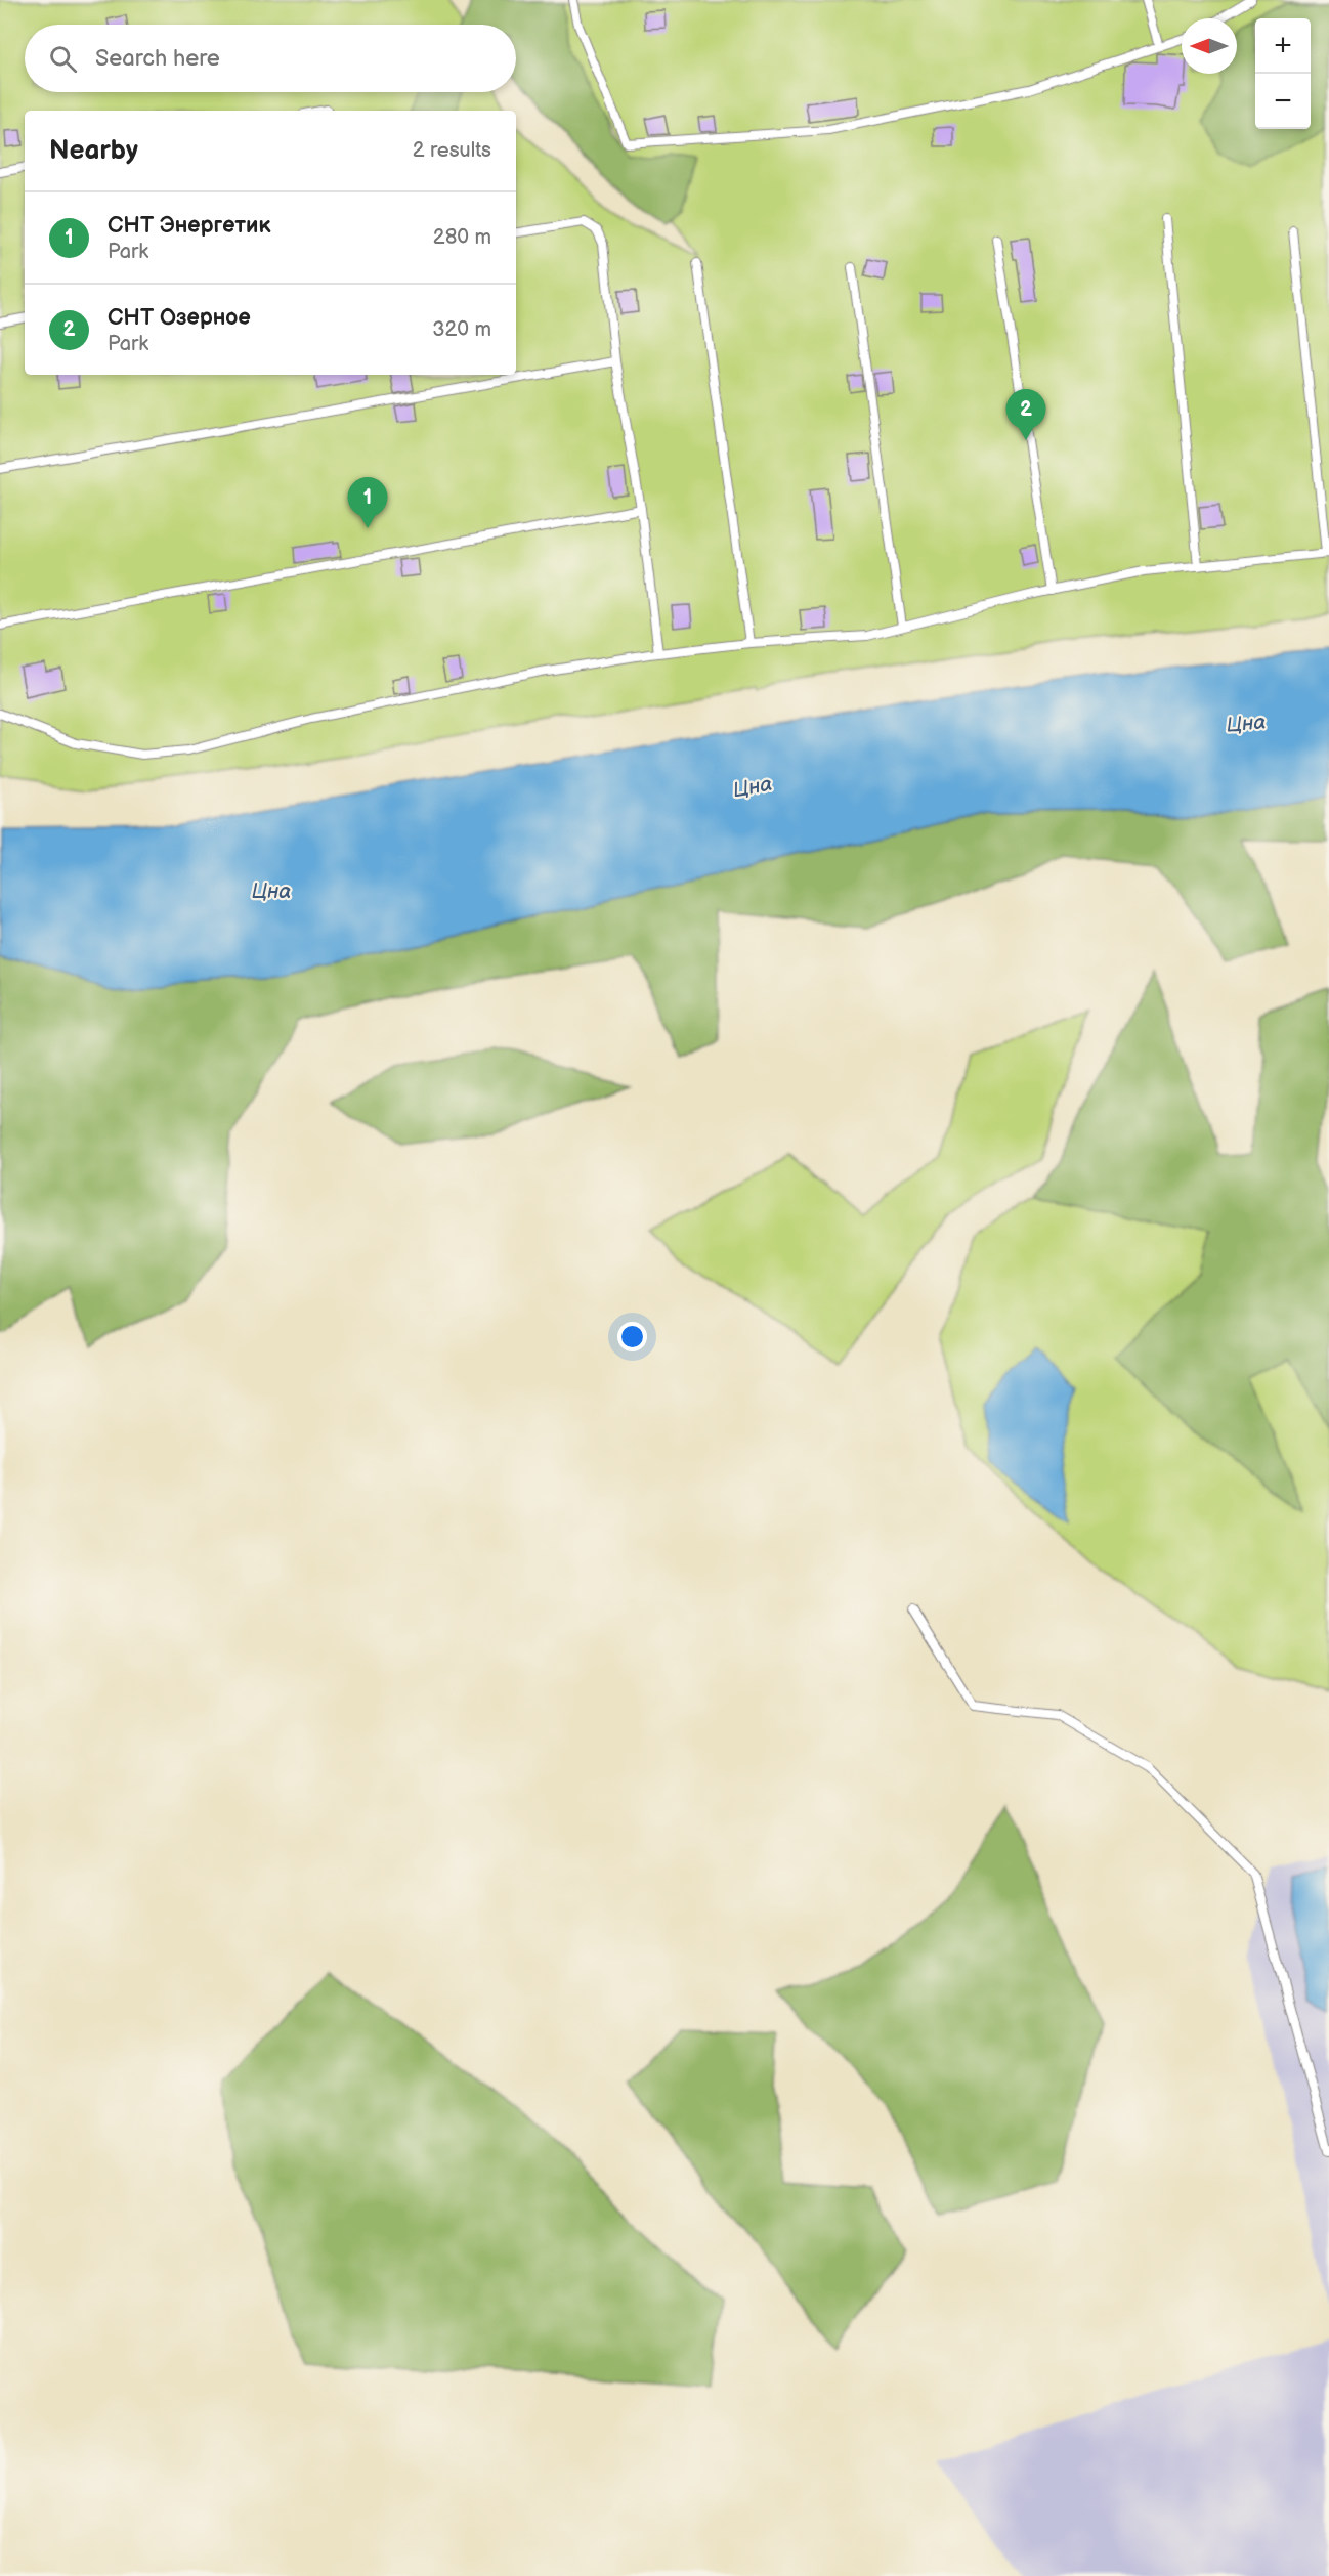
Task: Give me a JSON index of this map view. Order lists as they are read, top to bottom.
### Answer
{
  "water": ["Цна"],
  "north": "left",
  "page": {
    "map_buttons": ["+", "−"],
    "search": "Search here",
    "heading": ["Nearby", "2 results"],
    "list": [
      {
        "mark": "1",
        "name": "СНТ Энергетик",
        "note": "Park",
        "value": "280 m"
      },
      {
        "mark": "2",
        "name": "СНТ Озерное",
        "note": "Park",
        "value": "320 m"
      }
    ],
    "pins": ["2", "1"]
  }
}
